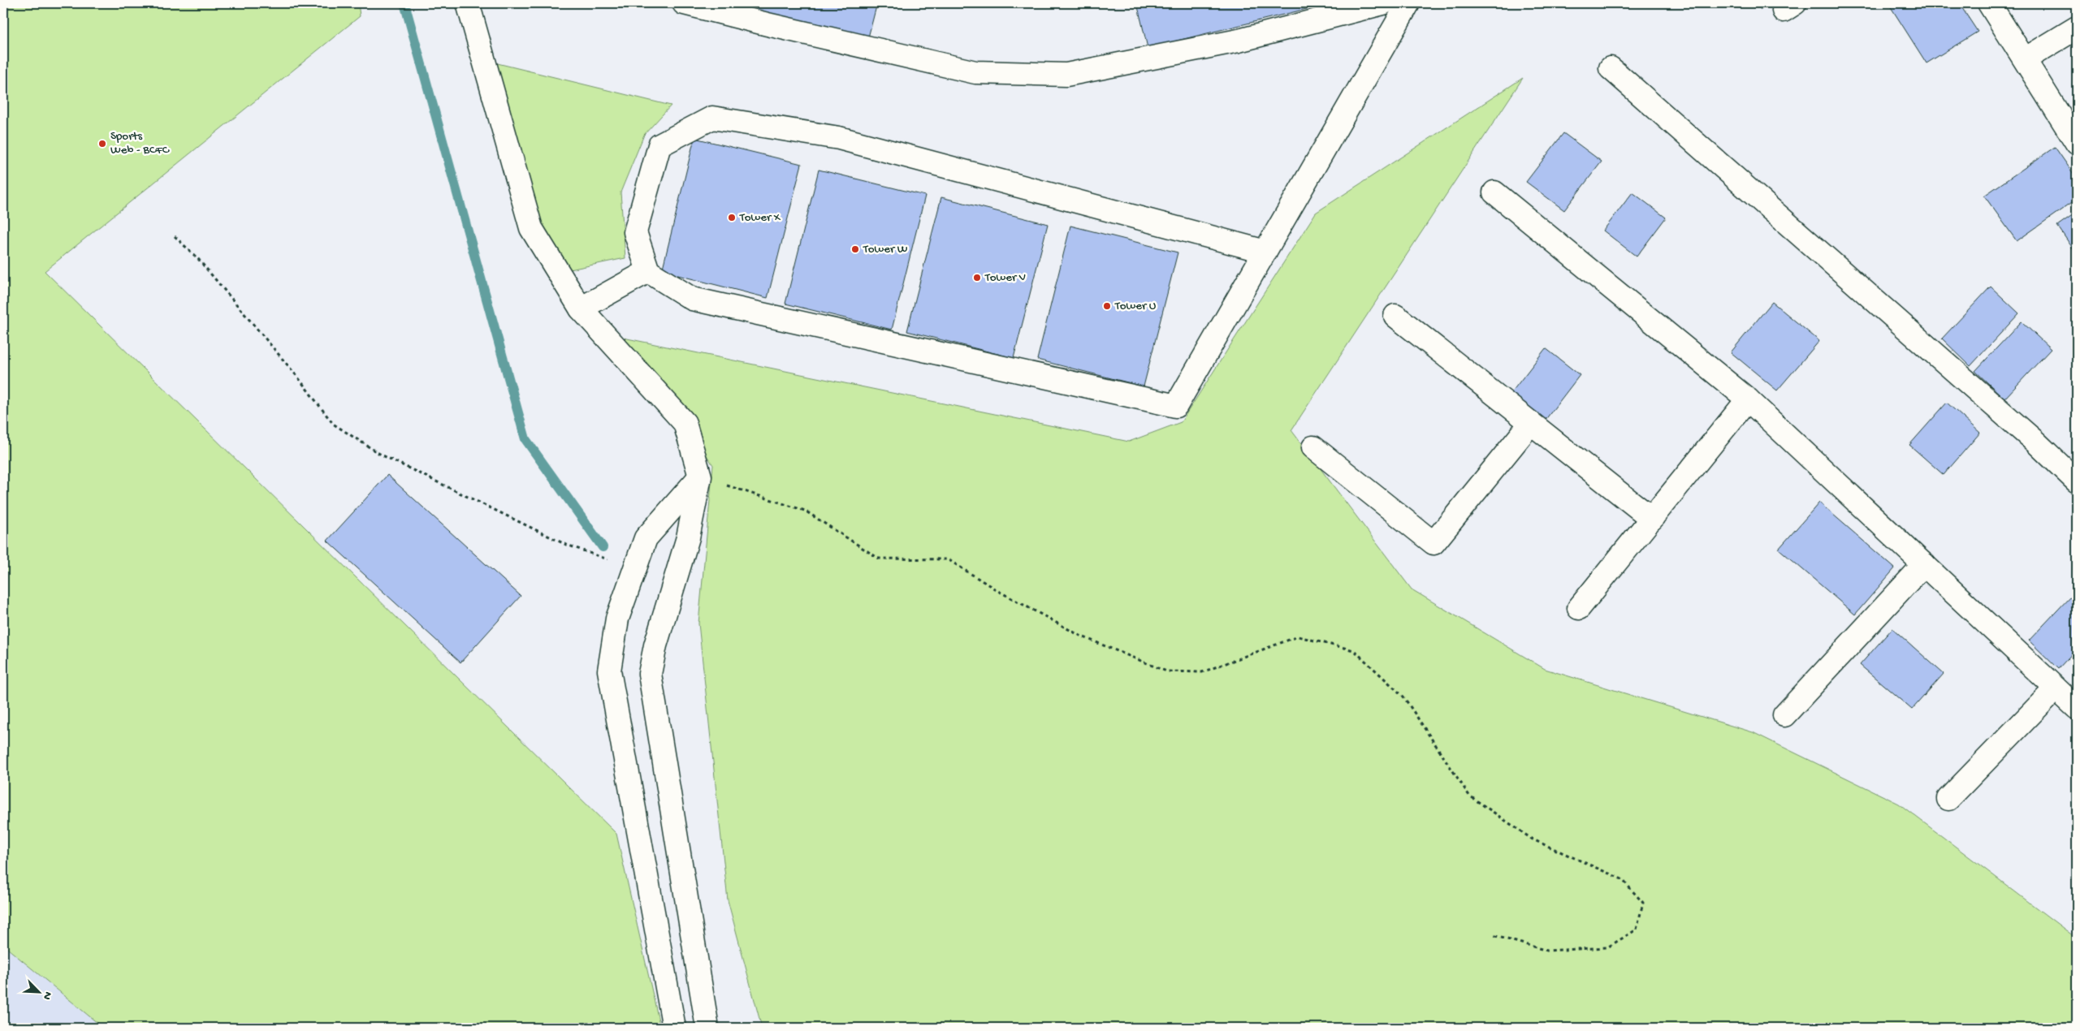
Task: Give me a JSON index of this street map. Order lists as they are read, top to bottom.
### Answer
{
  "places": [
    "Sports Web - BCFC",
    "Tower X",
    "Tower W",
    "Tower V",
    "Tower U"
  ],
  "north": "bottom right"
}
